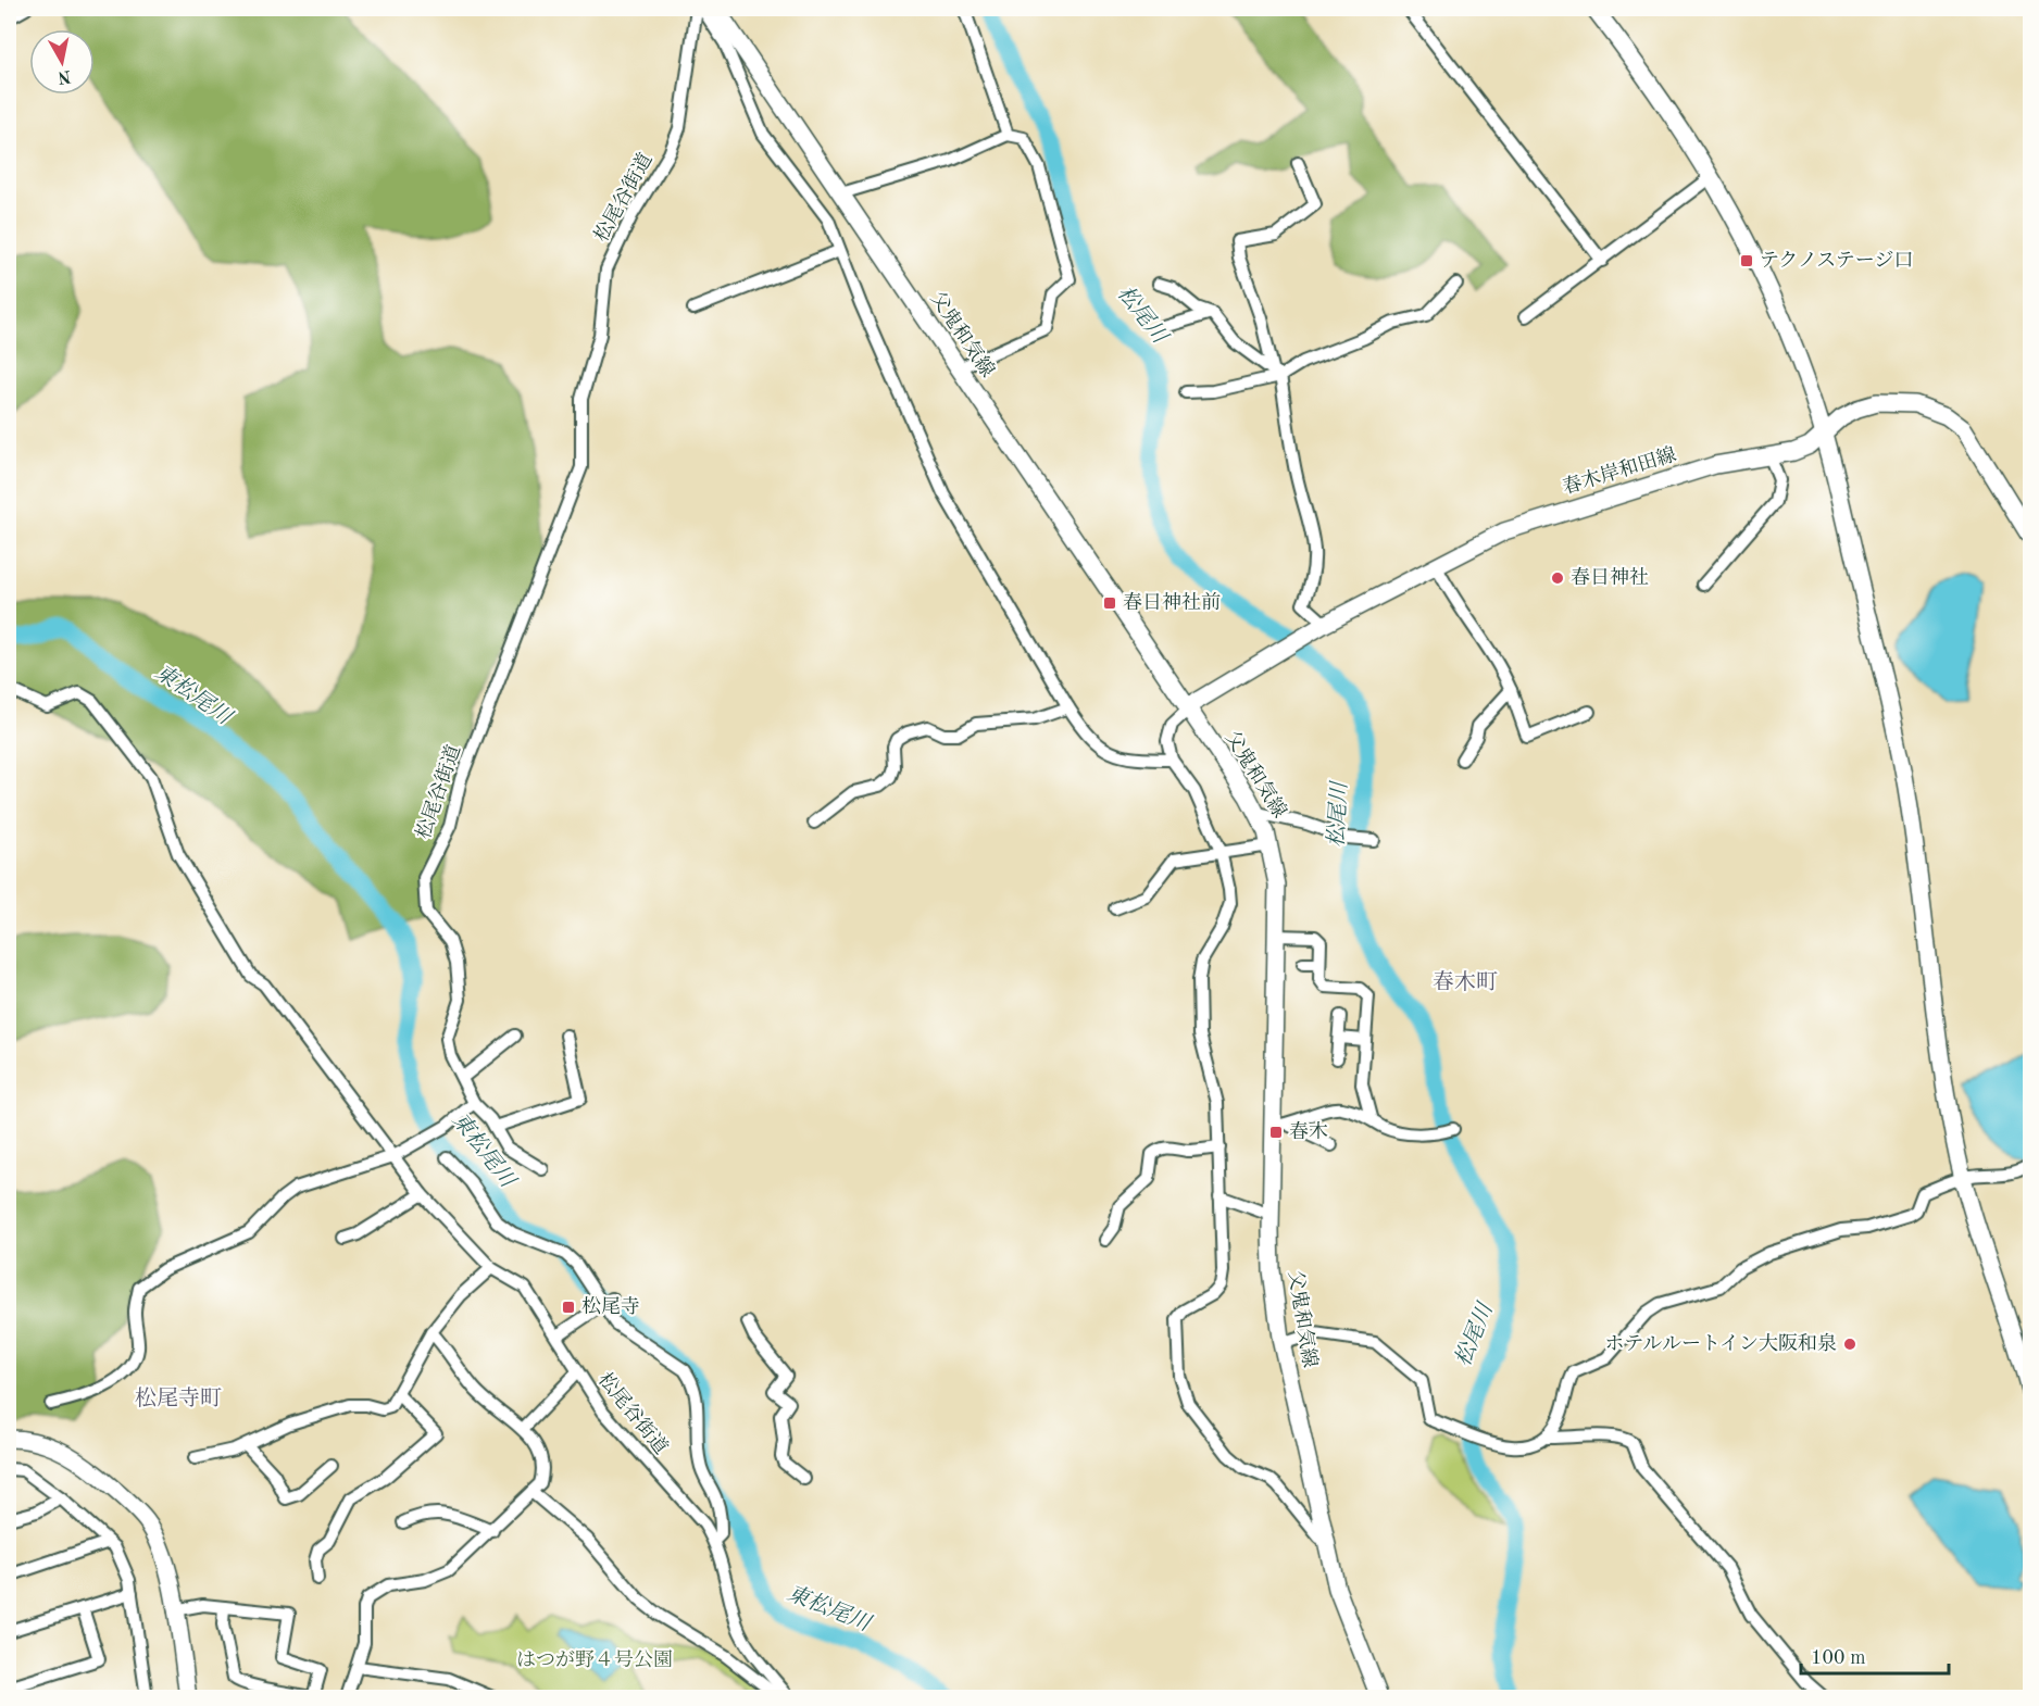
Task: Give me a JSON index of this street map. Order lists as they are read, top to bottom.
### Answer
{
  "streets": {
    "main road": ["父鬼和気線", "春木岸和田線"],
    "street": ["松尾谷街道"]
  },
  "crossings": [
    ["松尾谷街道", "父鬼和気線"],
    ["父鬼和気線", "春木岸和田線"]
  ],
  "districts": ["春木町", "松尾寺町"],
  "water": ["松尾川", "東松尾川"],
  "parks": ["はつが野４号公園"],
  "places": {
    "transit": [
      "テクノステージ口",
      "春日神社前",
      "春木",
      "松尾寺"
    ],
    "other": ["春日神社", "ホテルルートイン大阪和泉"]
  },
  "scale_bar": "100 m",
  "north": "bottom"
}
